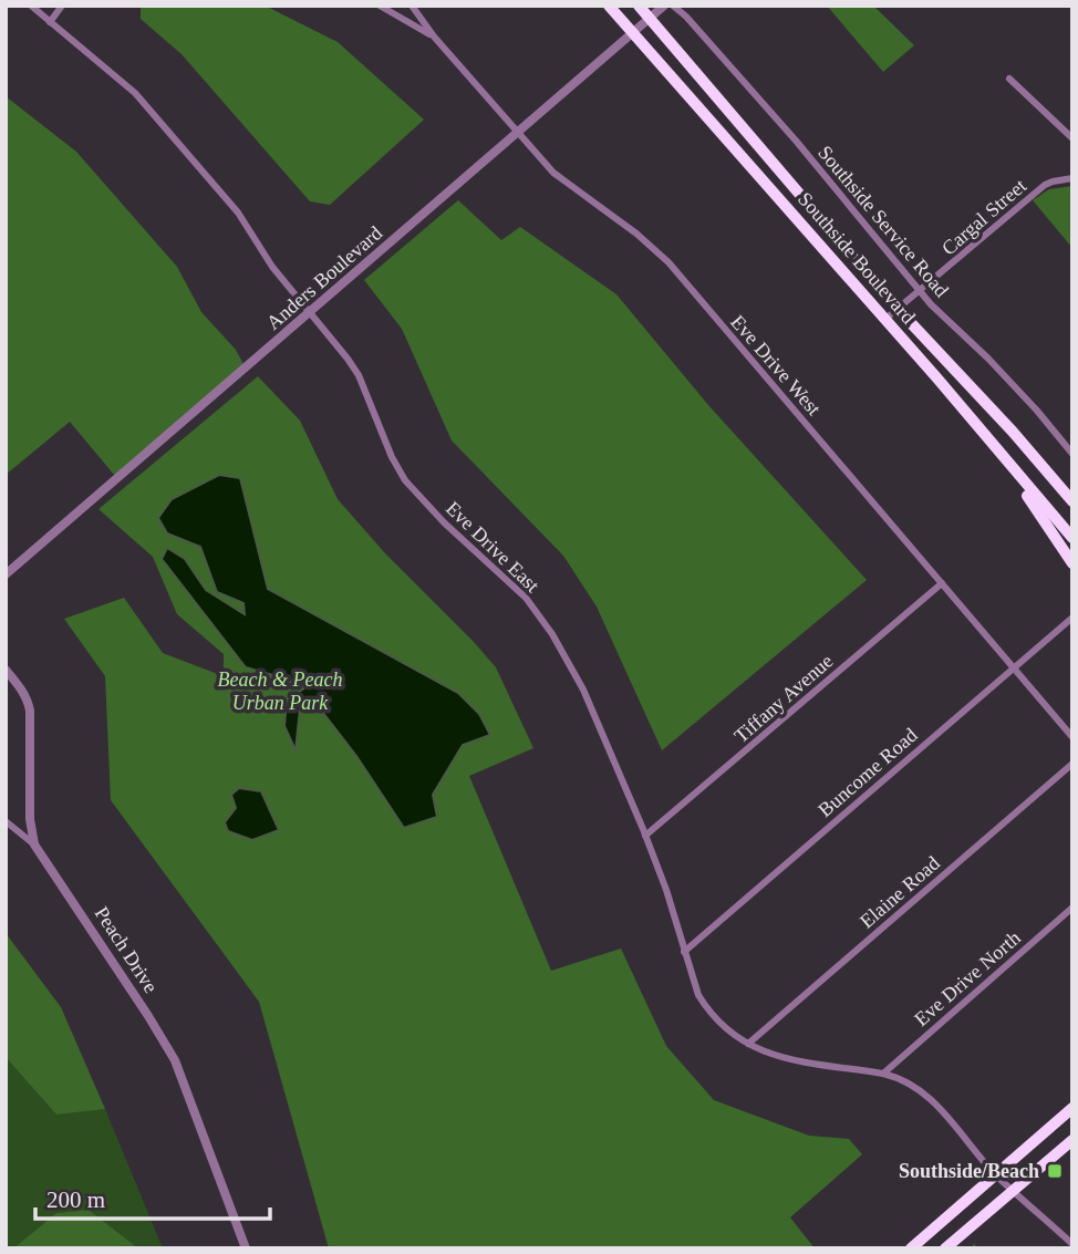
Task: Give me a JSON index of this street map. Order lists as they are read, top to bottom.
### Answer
{
  "streets": {
    "highway": ["Southside Boulevard"],
    "street": [
      "Cargal Street",
      "Southside Service Road",
      "Anders Boulevard",
      "Eve Drive West",
      "Eve Drive East",
      "Tiffany Avenue",
      "Buncome Road",
      "Elaine Road",
      "Peach Drive",
      "Eve Drive North"
    ]
  },
  "crossings": [
    ["Cargal Street", "Southside Service Road"],
    ["Cargal Street", "Southside Boulevard"],
    ["Southside Boulevard", "Anders Boulevard"],
    ["Anders Boulevard", "Eve Drive West"],
    ["Anders Boulevard", "Eve Drive East"],
    ["Eve Drive West", "Tiffany Avenue"],
    ["Eve Drive West", "Buncome Road"],
    ["Eve Drive East", "Tiffany Avenue"],
    ["Eve Drive East", "Buncome Road"],
    ["Eve Drive East", "Elaine Road"],
    ["Eve Drive East", "Eve Drive North"]
  ],
  "parks": ["Beach & Peach Urban Park"],
  "places": {
    "transit": ["Southside/Beach"]
  },
  "scale_bar": "200 m"
}
